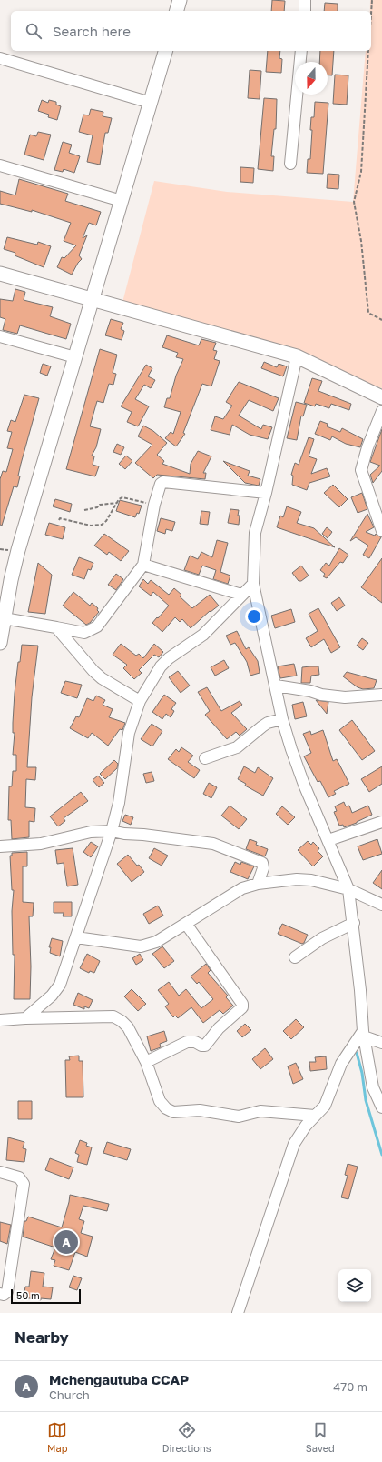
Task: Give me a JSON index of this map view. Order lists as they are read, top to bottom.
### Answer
{
  "scale_bar": "50 m",
  "north": "bottom",
  "page": {
    "search": "Search here",
    "pins": "A",
    "scale": "50 m",
    "heading": "Nearby",
    "list": [
      {
        "mark": "A",
        "name": "Mchengautuba CCAP",
        "note": "Church",
        "value": "470 m"
      }
    ],
    "nav": ["Map", "Directions", "Saved"]
  }
}
